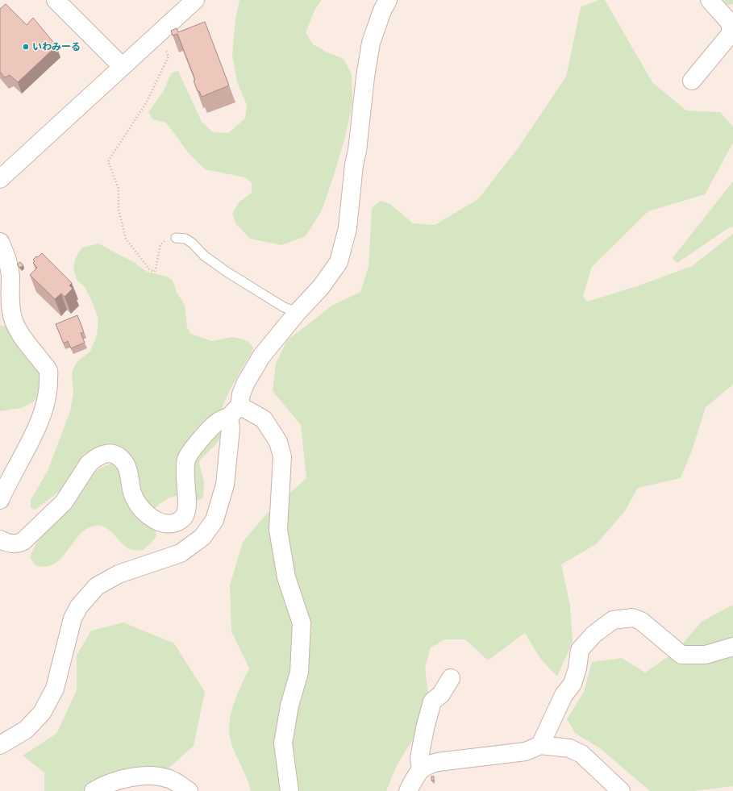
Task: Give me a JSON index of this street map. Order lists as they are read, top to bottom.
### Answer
{
  "places": ["いわみーる"]
}
